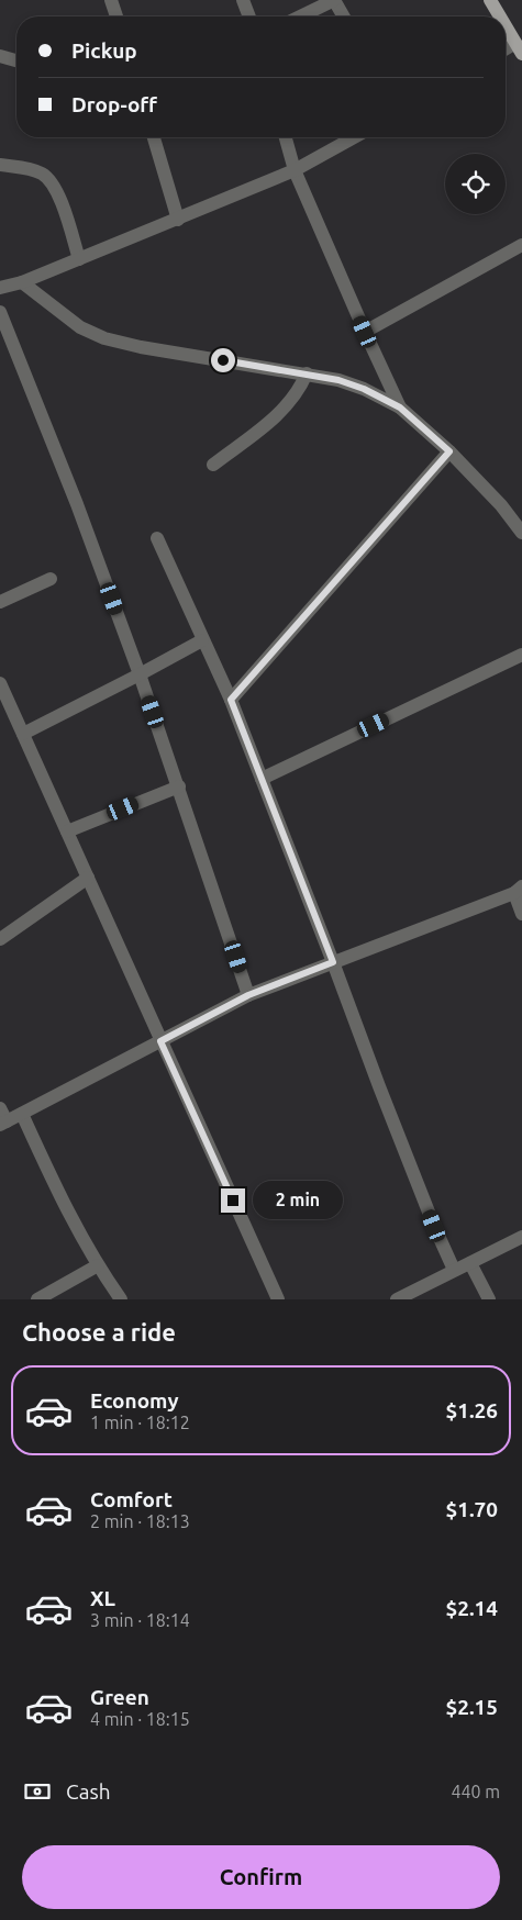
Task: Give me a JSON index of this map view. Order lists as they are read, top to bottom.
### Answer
{
  "page": {
    "banner": ["Pickup", "Drop-off"],
    "bubble": "2 min",
    "heading": "Choose a ride",
    "list": [
      {
        "name": "Economy",
        "note": "1 min · 18:12",
        "value": "$1.26"
      },
      {
        "name": "Comfort",
        "note": "2 min · 18:13",
        "value": "$1.70"
      },
      {
        "name": "XL",
        "note": "3 min · 18:14",
        "value": "$2.14"
      },
      {
        "name": "Green",
        "note": "4 min · 18:15",
        "value": "$2.15"
      }
    ],
    "pay": ["Cash", "440 m"],
    "buttons": "Confirm"
  }
}
